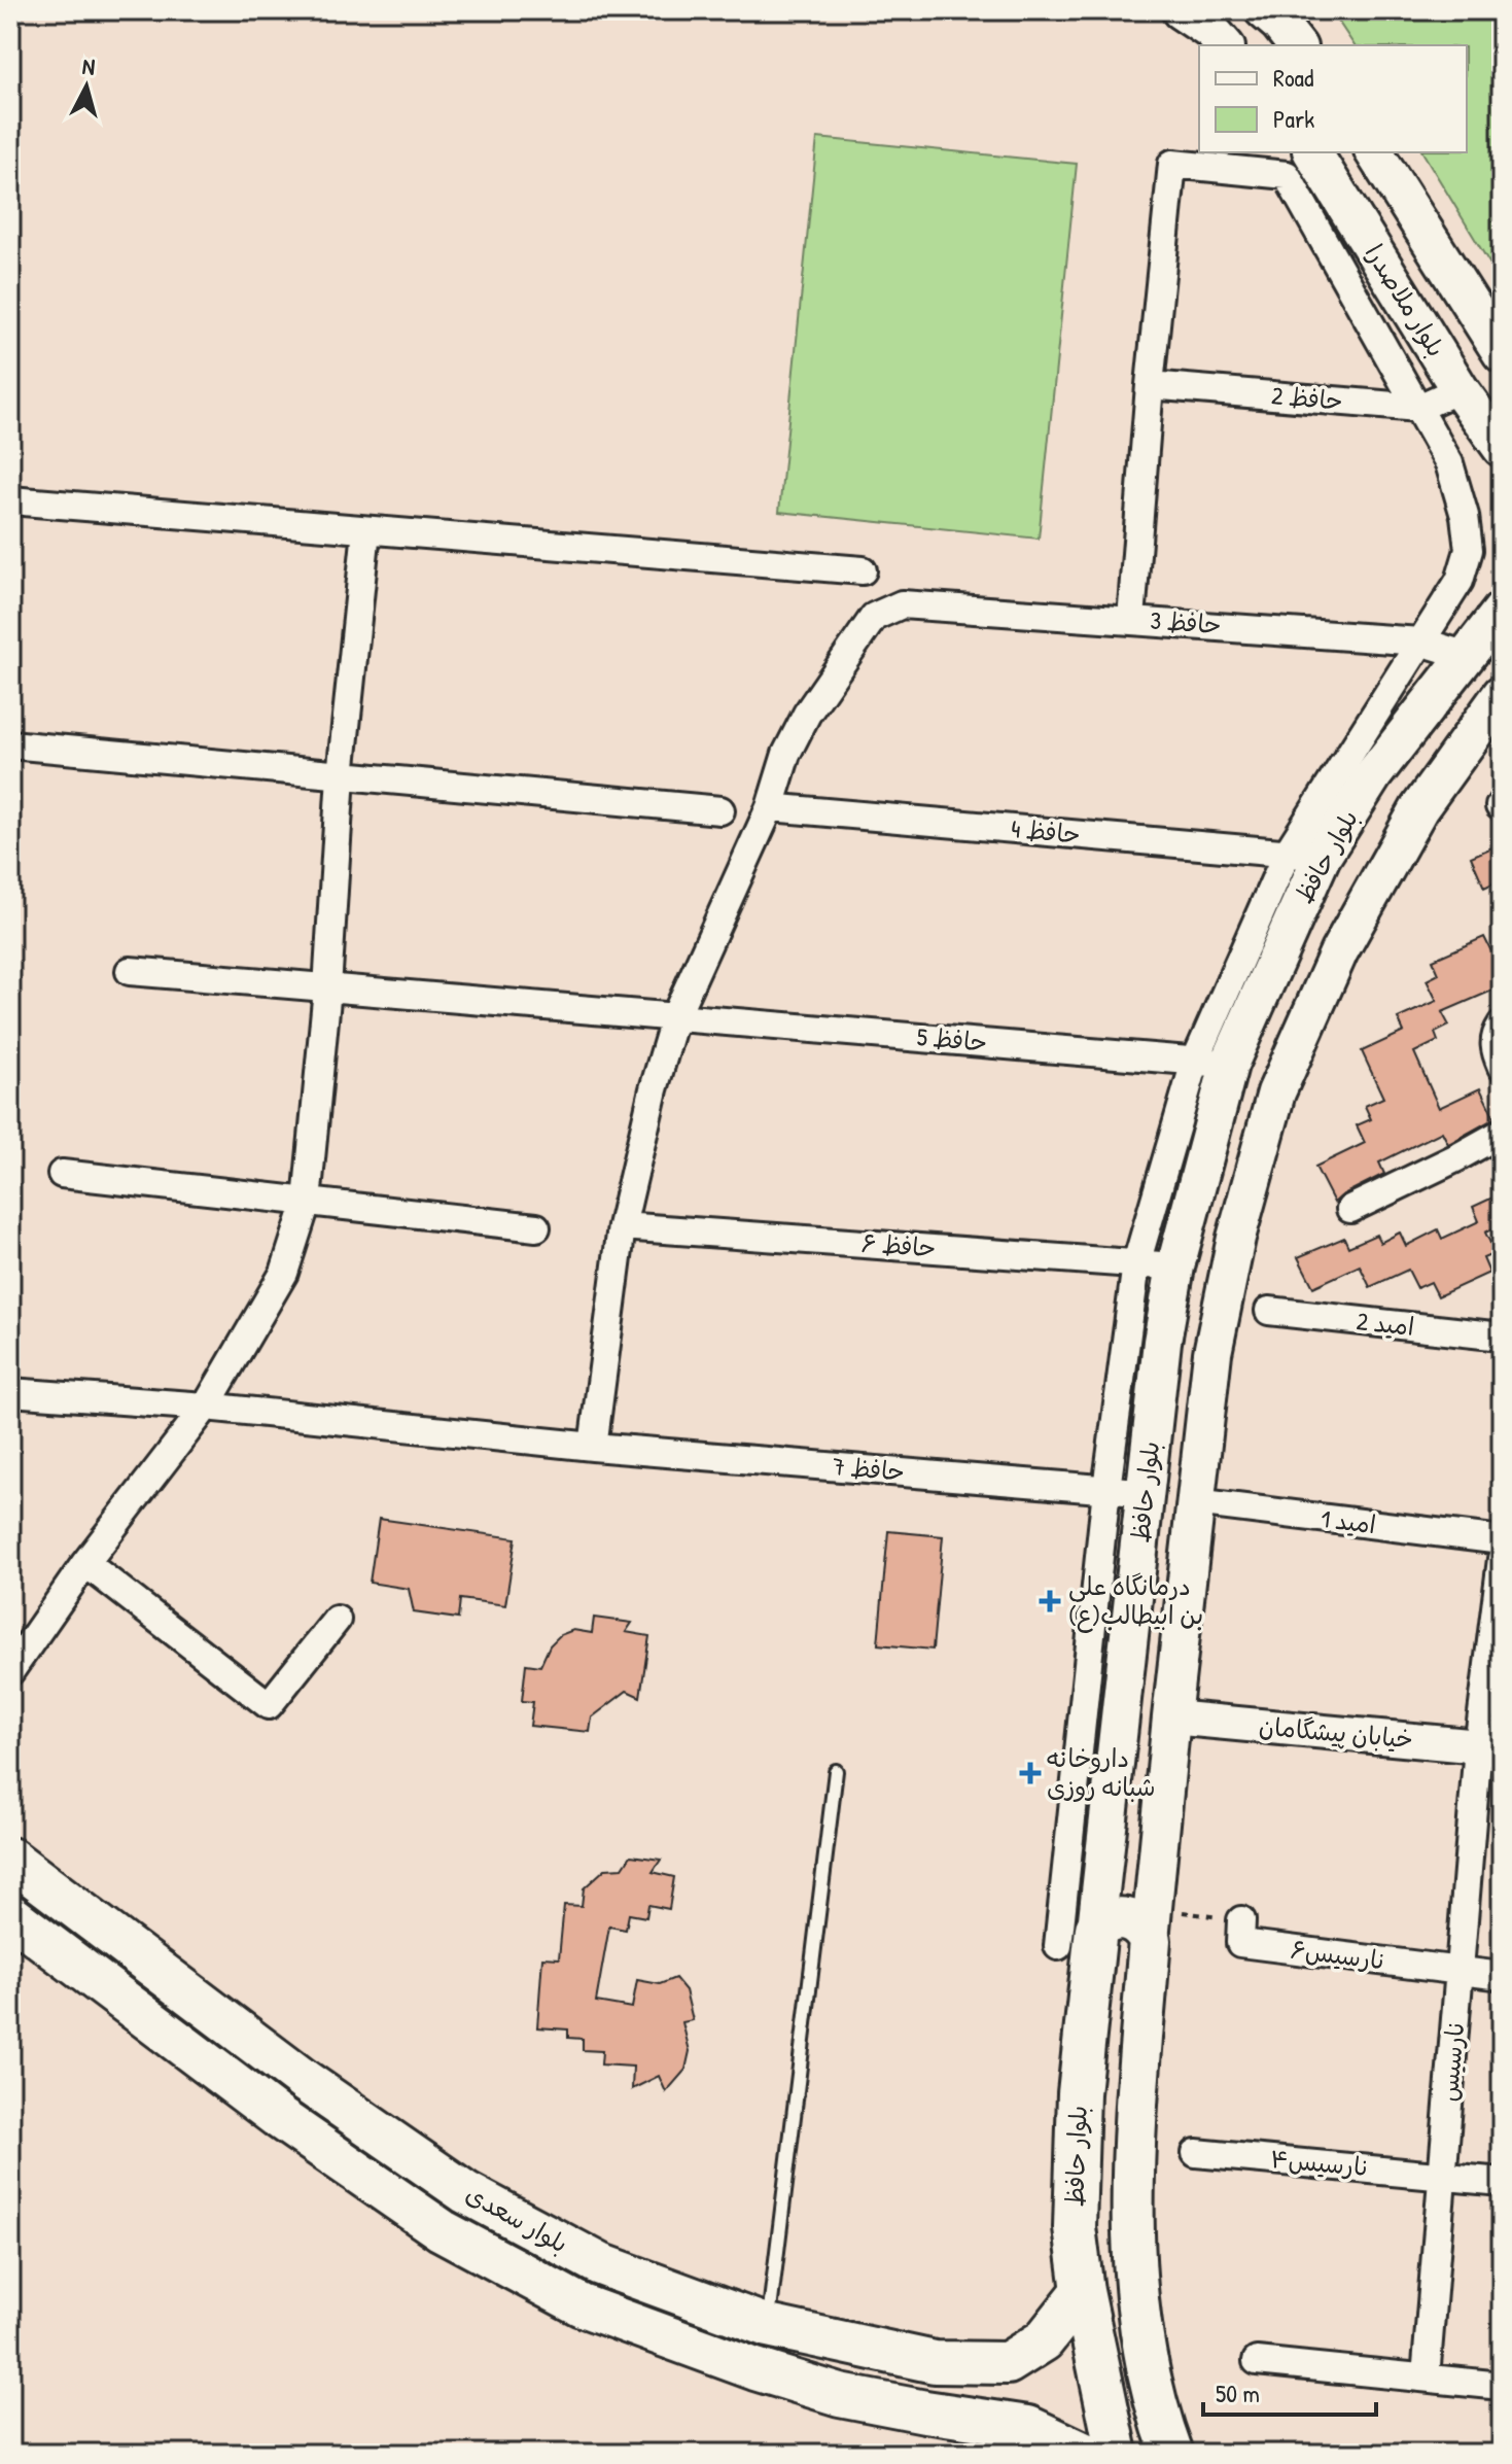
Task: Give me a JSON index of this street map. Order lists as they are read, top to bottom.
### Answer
{
  "streets": {
    "main road": ["بلوار ملاصدرا", "بلوار حافظ", "بلوار سعدی"],
    "street": [
      "حافظ 2",
      "حافظ 3",
      "حافظ 4",
      "حافظ 5",
      "حافظ ۶",
      "امید 2",
      "حافظ 7",
      "امید 1",
      "خیابان پیشگامان",
      "نارسیس۶",
      "نارسیس",
      "نارسیس۴"
    ]
  },
  "crossings": [
    ["بلوار ملاصدرا", "حافظ 2"],
    ["حافظ 3", "حافظ 4"],
    ["حافظ 3", "بلوار حافظ"],
    ["حافظ 4", "بلوار حافظ"],
    ["بلوار حافظ", "حافظ 5"],
    ["بلوار حافظ", "حافظ ۶"],
    ["بلوار حافظ", "حافظ 7"],
    ["بلوار حافظ", "امید 1"],
    ["بلوار حافظ", "خیابان پیشگامان"],
    ["بلوار حافظ", "بلوار سعدی"],
    ["خیابان پیشگامان", "نارسیس"],
    ["نارسیس۶", "نارسیس"],
    ["نارسیس", "نارسیس۴"]
  ],
  "places": {
    "health": ["درمانگاه علی بن ابیطالب(ع)", "داروخانه شبانه روزی"]
  },
  "legend": ["Road", "Park"],
  "scale_bar": "50 m",
  "north": "top"
}
